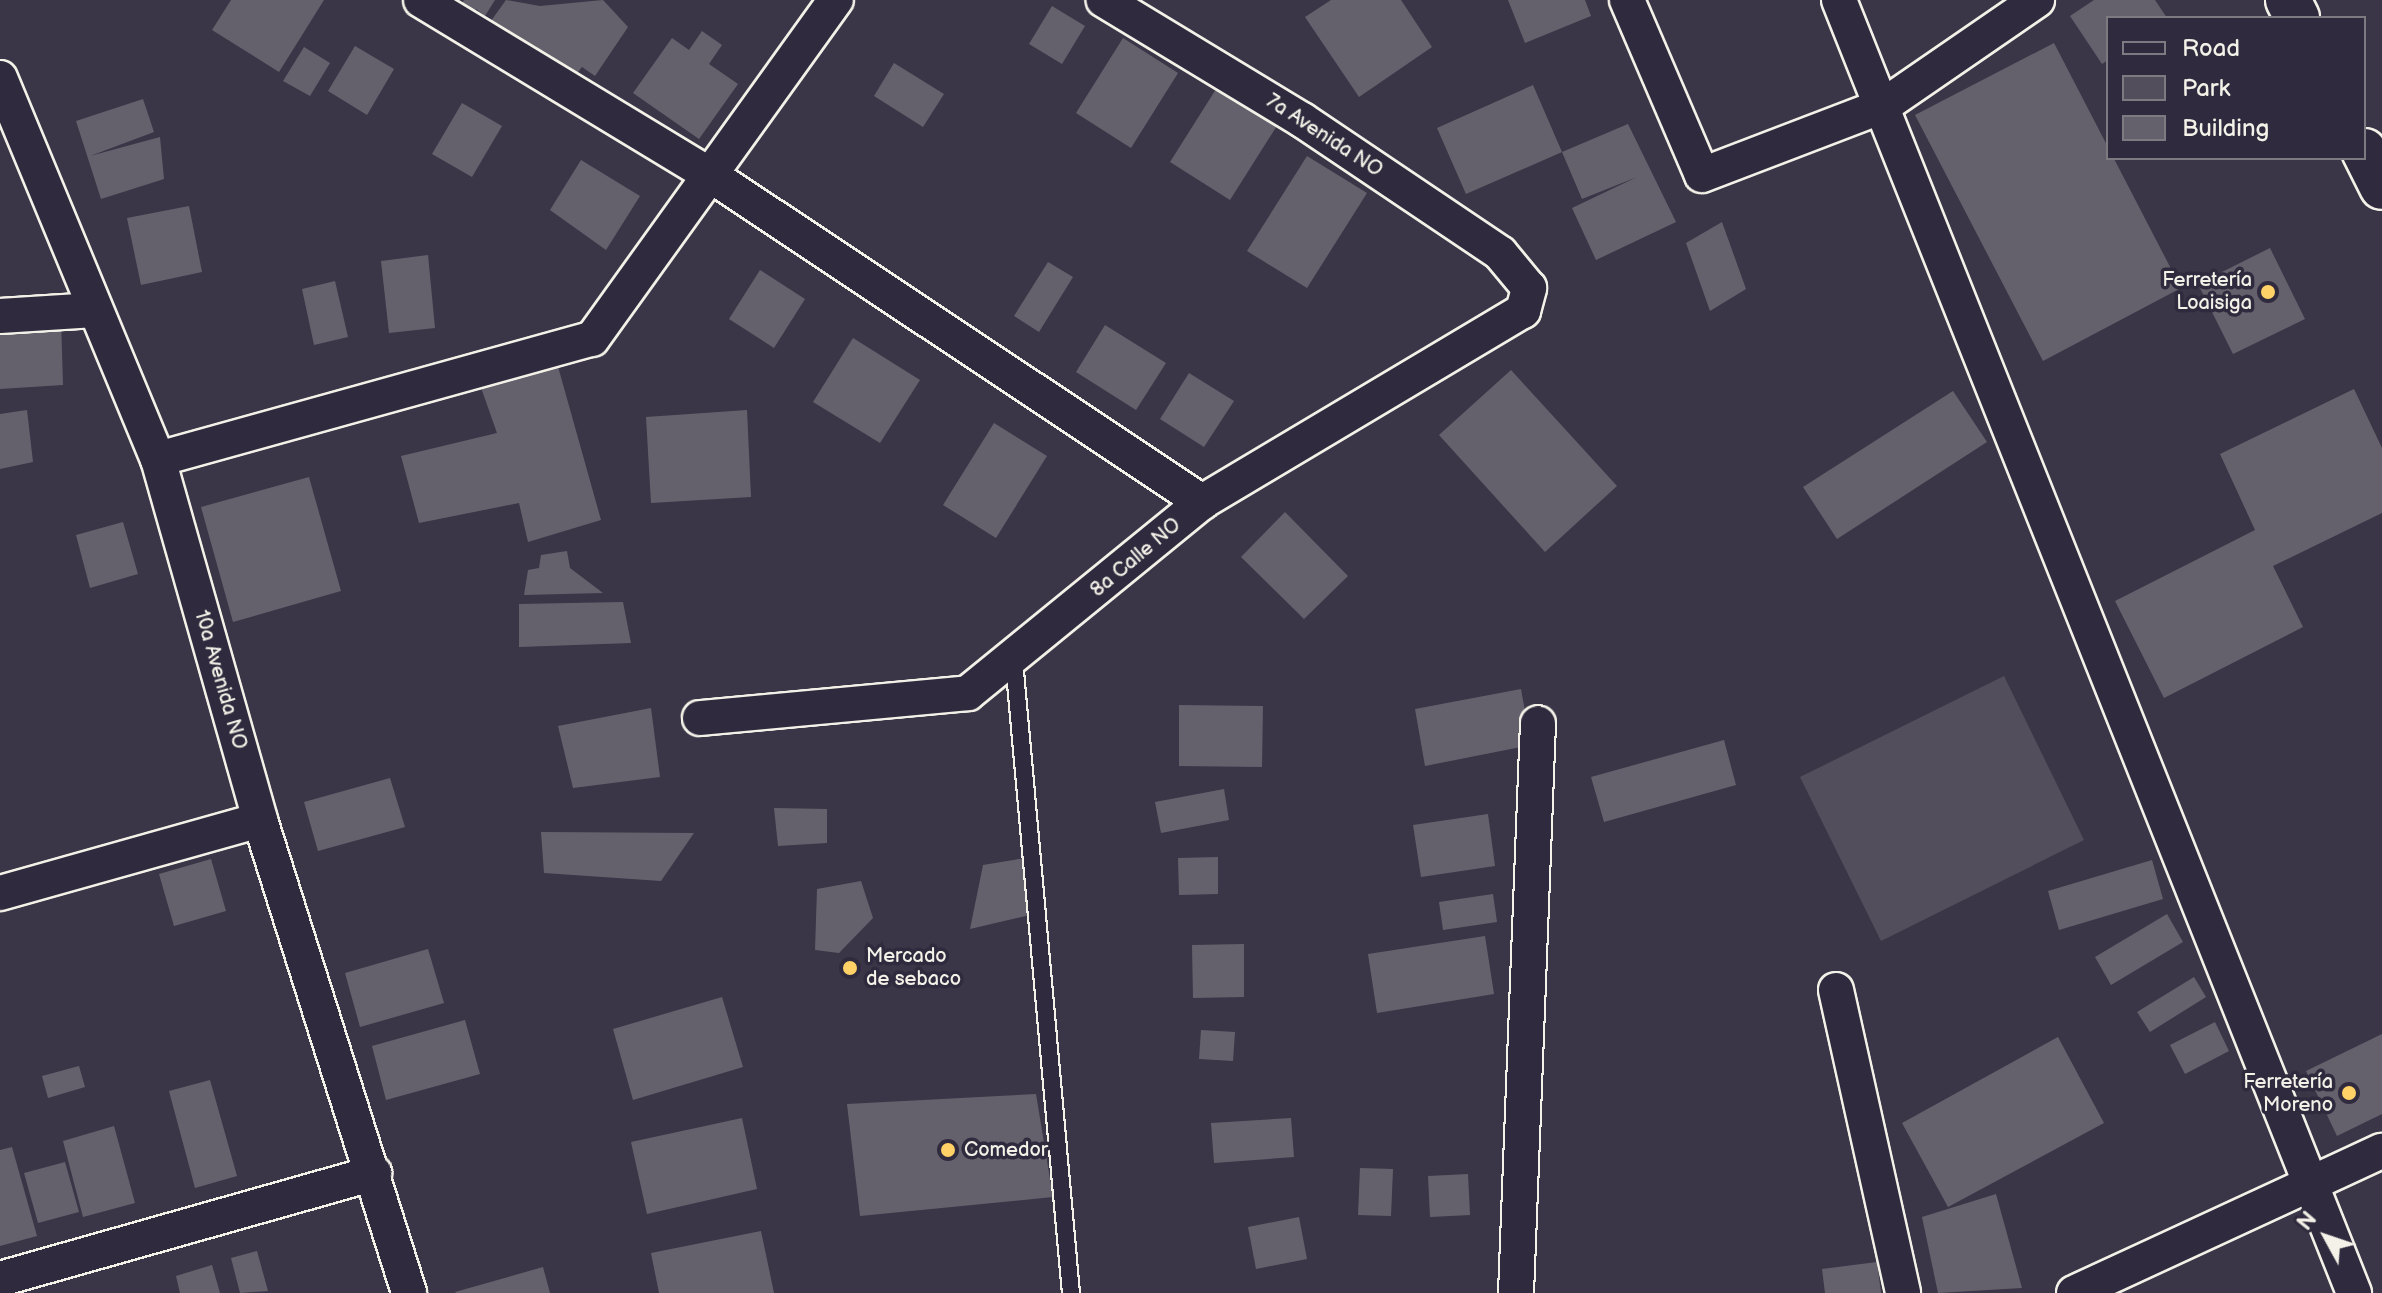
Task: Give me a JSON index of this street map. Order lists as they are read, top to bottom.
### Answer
{
  "streets": {
    "street": ["7a Avenida NO", "8a Calle NO", "10a Avenida NO"]
  },
  "crossings": [
    ["7a Avenida NO", "8a Calle NO"]
  ],
  "places": [
    "Ferretería Loaisiga",
    "Mercado de sebaco",
    "Ferretería Moreno",
    "Comedor"
  ],
  "legend": ["Road", "Park", "Building"],
  "north": "top left"
}
